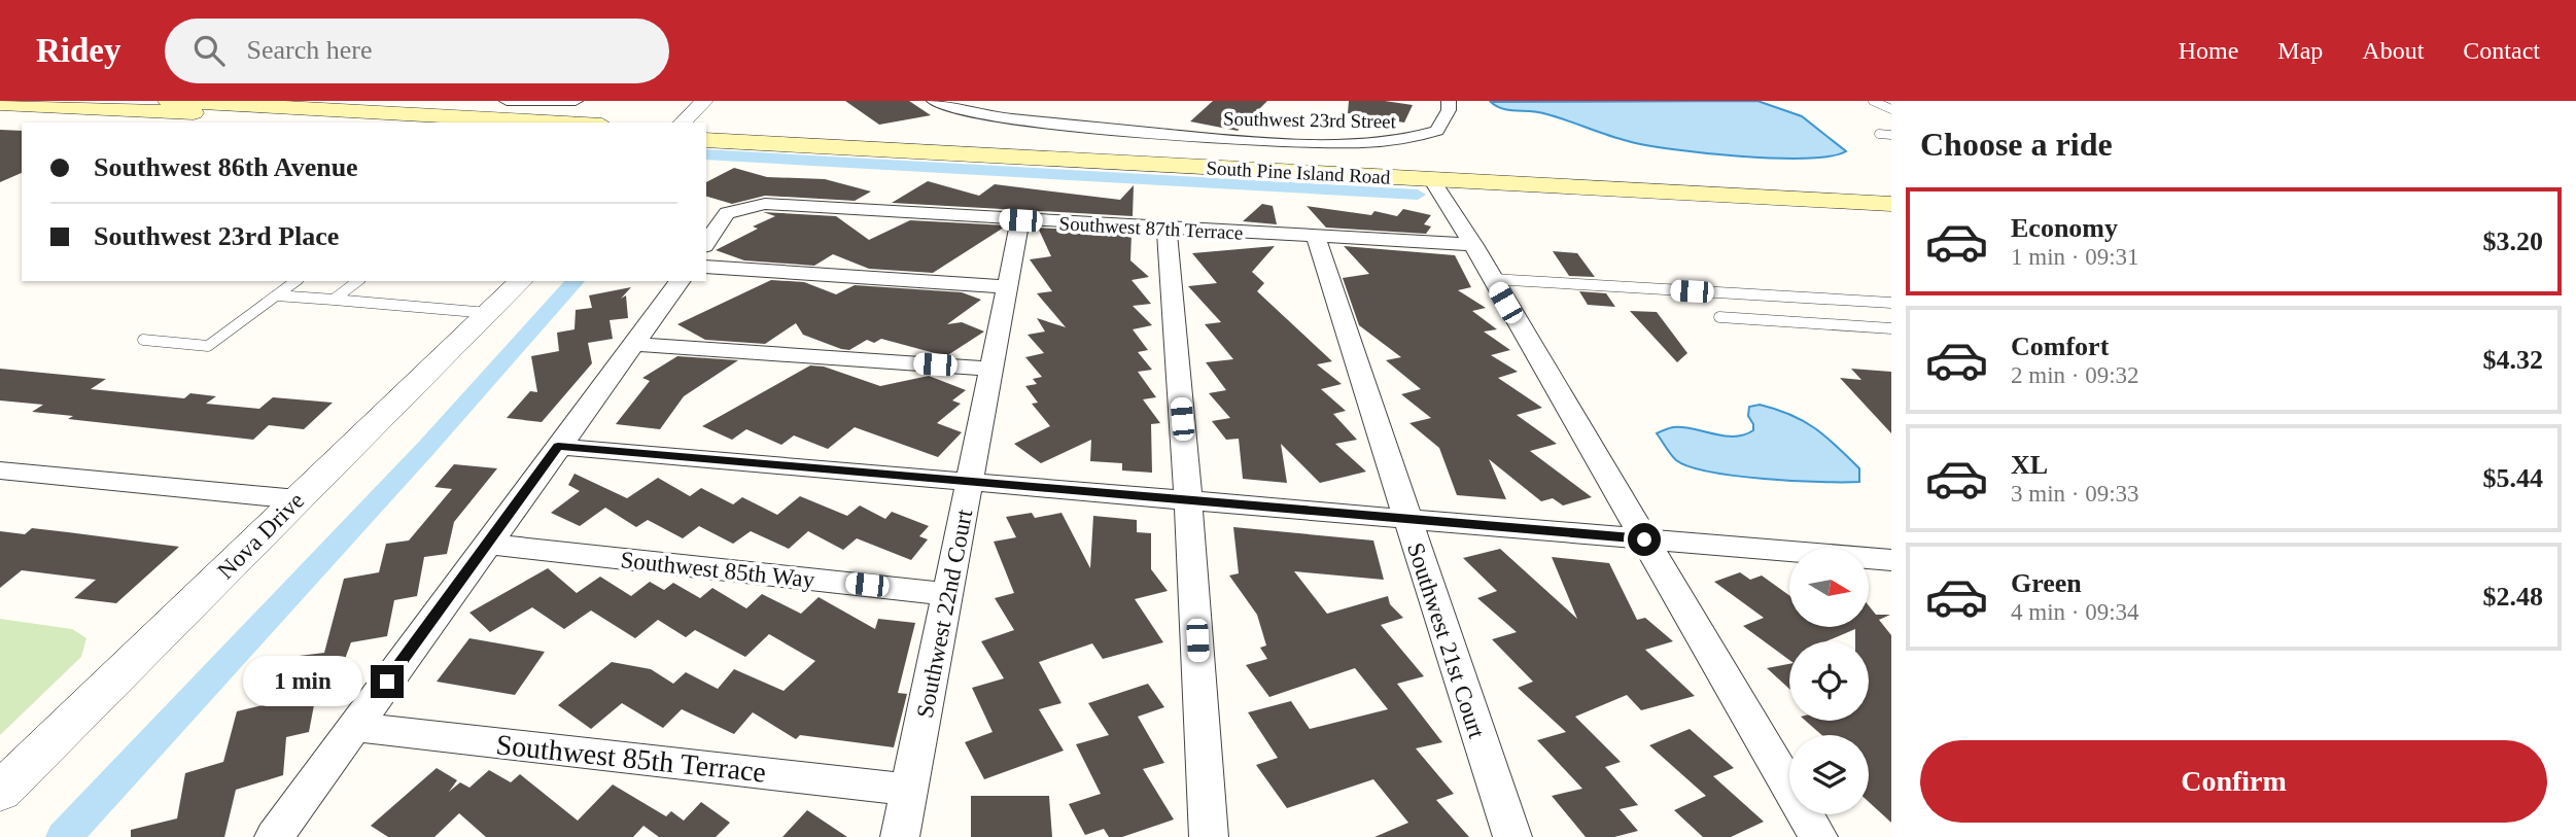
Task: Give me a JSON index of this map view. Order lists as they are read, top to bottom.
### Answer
{
  "streets": {
    "main road": ["South Pine Island Road"],
    "street": [
      "Southwest 23rd Street",
      "Southwest 87th Terrace",
      "Nova Drive",
      "Southwest 85th Way",
      "Southwest 22nd Court",
      "Southwest 21st Court",
      "Southwest 85th Terrace"
    ]
  },
  "crossings": [
    ["Southwest 87th Terrace", "Southwest 22nd Court"],
    ["Southwest 87th Terrace", "Southwest 21st Court"],
    ["Southwest 85th Way", "Southwest 22nd Court"],
    ["Southwest 22nd Court", "Southwest 85th Terrace"]
  ],
  "north": "right",
  "page": {
    "header": "Ridey",
    "search": "Search here",
    "nav": [
      "Home",
      "Map",
      "About",
      "Contact"
    ],
    "heading": "Choose a ride",
    "banner": ["Southwest 86th Avenue", "Southwest 23rd Place"],
    "list": [
      {
        "name": "Economy",
        "note": "1 min · 09:31",
        "value": "$3.20"
      },
      {
        "name": "Comfort",
        "note": "2 min · 09:32",
        "value": "$4.32"
      },
      {
        "name": "XL",
        "note": "3 min · 09:33",
        "value": "$5.44"
      },
      {
        "name": "Green",
        "note": "4 min · 09:34",
        "value": "$2.48"
      }
    ],
    "bubble": "1 min",
    "buttons": "Confirm"
  }
}
